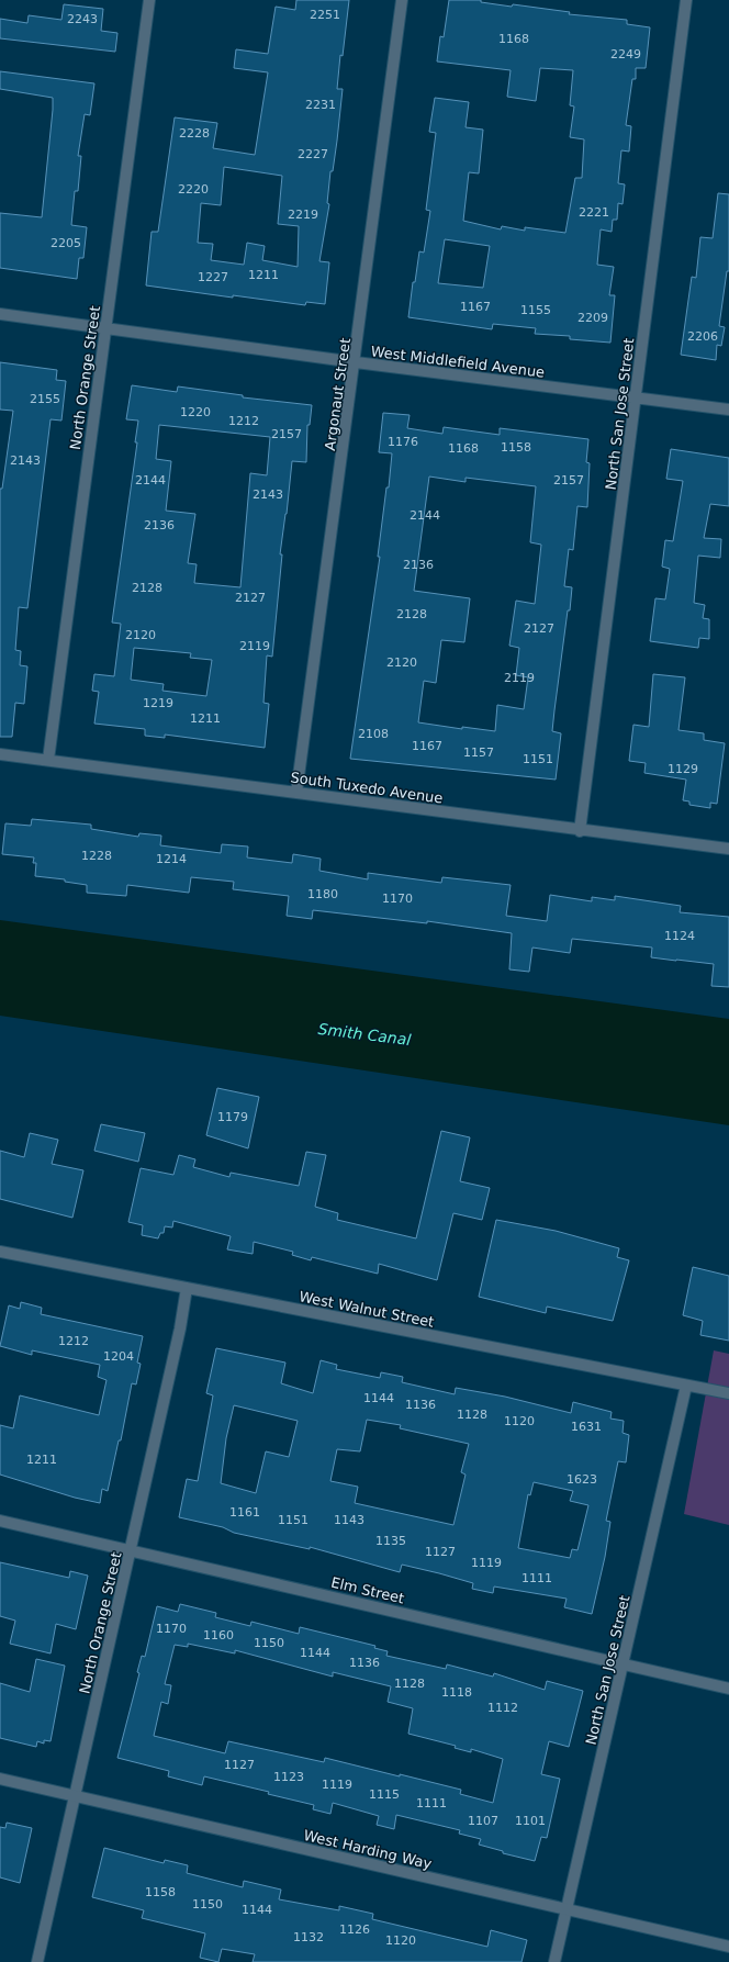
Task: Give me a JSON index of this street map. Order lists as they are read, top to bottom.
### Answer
{
  "streets": {
    "street": [
      "West Middlefield Avenue",
      "North Orange Street",
      "Argonaut Street",
      "North San Jose Street",
      "South Tuxedo Avenue",
      "West Walnut Street",
      "Elm Street",
      "West Harding Way"
    ]
  },
  "crossings": [
    ["West Middlefield Avenue", "North Orange Street"],
    ["West Middlefield Avenue", "Argonaut Street"],
    ["West Middlefield Avenue", "North San Jose Street"],
    ["North Orange Street", "South Tuxedo Avenue"],
    ["North Orange Street", "West Walnut Street"],
    ["North Orange Street", "Elm Street"],
    ["North Orange Street", "West Harding Way"],
    ["Argonaut Street", "South Tuxedo Avenue"],
    ["North San Jose Street", "South Tuxedo Avenue"],
    ["North San Jose Street", "West Walnut Street"],
    ["North San Jose Street", "Elm Street"],
    ["North San Jose Street", "West Harding Way"]
  ],
  "water": ["Smith Canal"],
  "house_numbers": [
    "2251",
    "2243",
    "1168",
    "2249",
    "2231",
    "2228",
    "2227",
    "2220",
    "2221",
    "2219",
    "2205",
    "1211",
    "1227",
    "1167",
    "1155",
    "2209",
    "2206",
    "2155",
    "1220",
    "1212",
    "2157",
    "1176",
    "1158",
    "1168",
    "2143",
    "2144",
    "2157",
    "2143",
    "2144",
    "2136",
    "2136",
    "2128",
    "2127",
    "2128",
    "2127",
    "2120",
    "2119",
    "2120",
    "2119",
    "1219",
    "1211",
    "2108",
    "1167",
    "1157",
    "1151",
    "1129",
    "1228",
    "1214",
    "1180",
    "1170",
    "1124",
    "1179",
    "1212",
    "1204",
    "1144",
    "1136",
    "1128",
    "1120",
    "1631",
    "1211",
    "1623",
    "1161",
    "1151",
    "1143",
    "1135",
    "1127",
    "1119",
    "1111",
    "1170",
    "1160",
    "1150",
    "1144",
    "1136",
    "1128",
    "1118",
    "1112",
    "1127",
    "1123",
    "1119",
    "1115",
    "1111",
    "1107",
    "1101",
    "1158",
    "1150",
    "1144",
    "1126",
    "1132",
    "1120"
  ]
}
